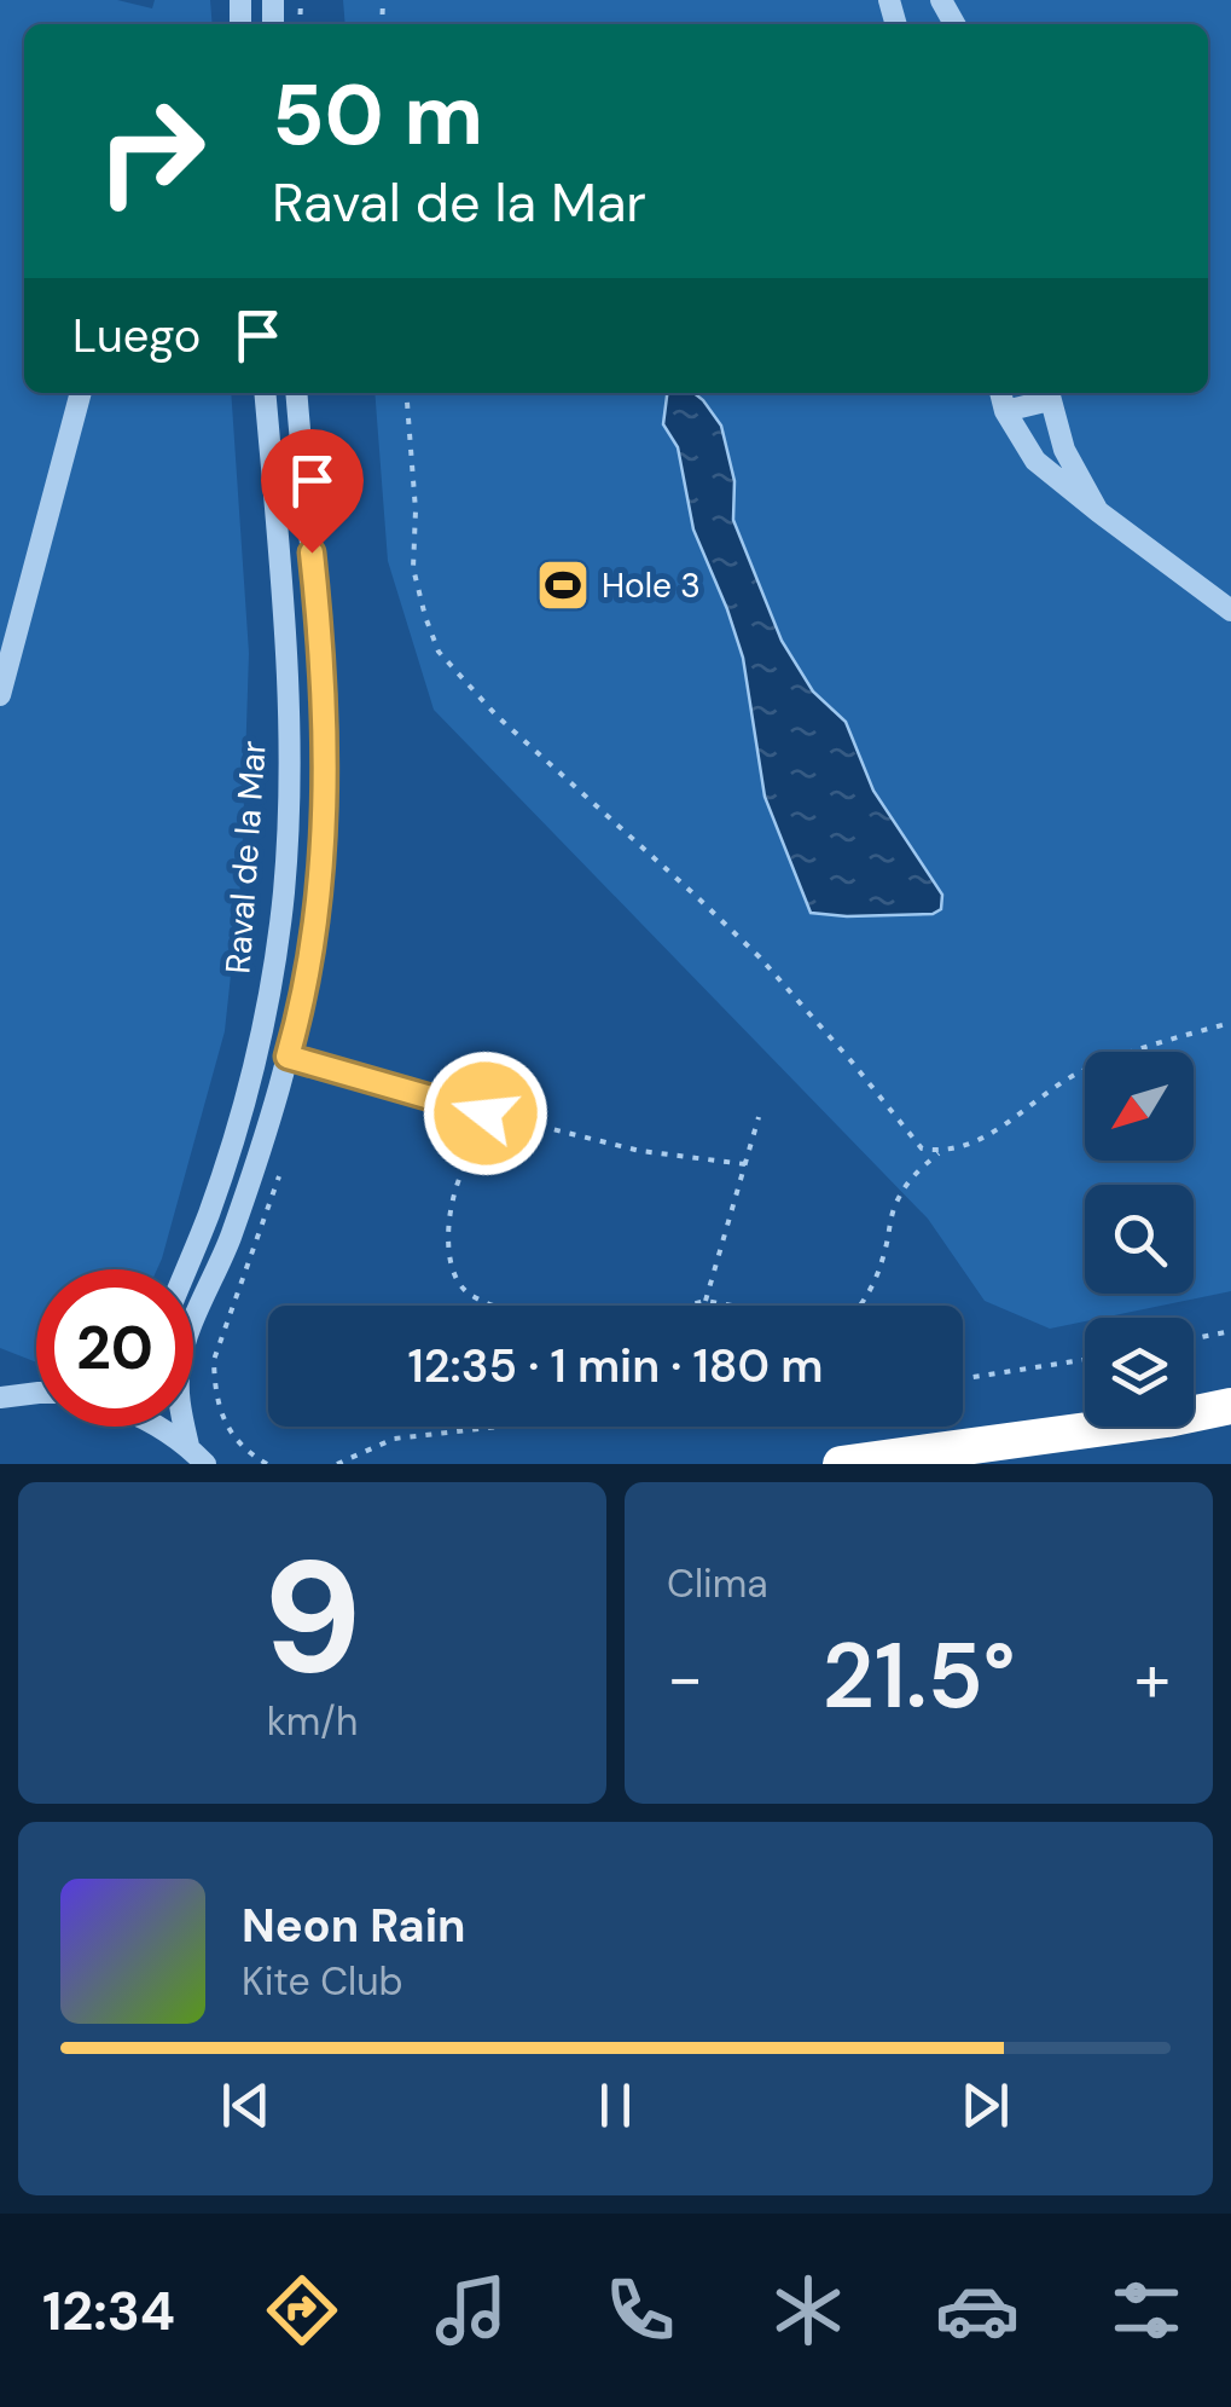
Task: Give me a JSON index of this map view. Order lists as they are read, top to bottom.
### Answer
{
  "streets": {
    "street": ["Raval de la Mar"]
  },
  "places": {
    "sports": ["Hole 3"]
  },
  "north": "bottom left",
  "page": {
    "turn": ["50 m", "Raval de la Mar"],
    "then": "Luego",
    "limit": "20",
    "trip": "12:35 · 1 min · 180 m",
    "tile": [
      ["9", "km/h"],
      "Clima"
    ],
    "heat": ["−", "21.5°", "+"],
    "song": ["Neon Rain", "Kite Club"],
    "tabs": "12:34"
  }
}
